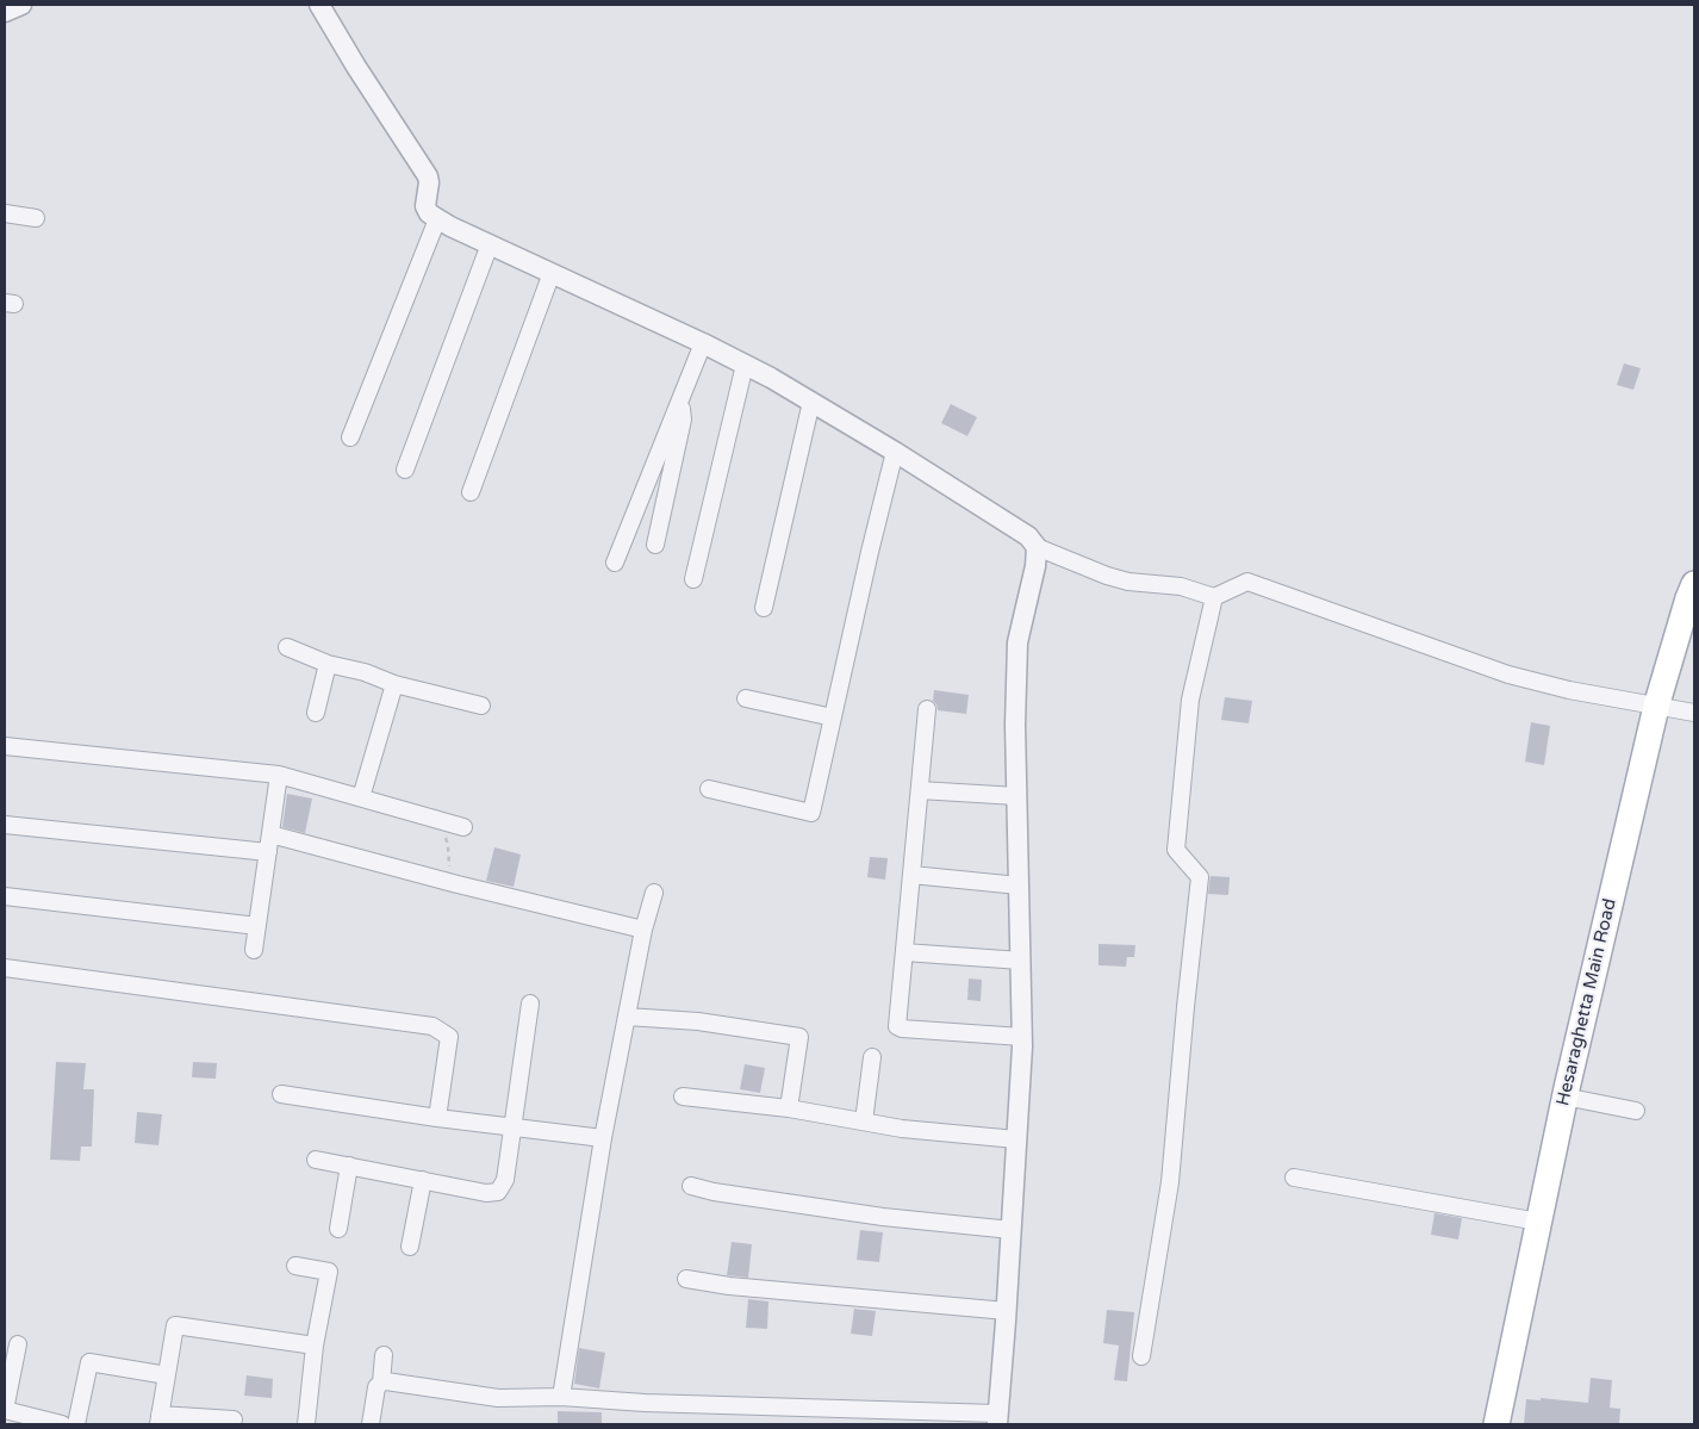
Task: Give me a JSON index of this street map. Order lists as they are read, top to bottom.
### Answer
{
  "streets": {
    "main road": ["Hesaraghetta Main Road"]
  }
}
